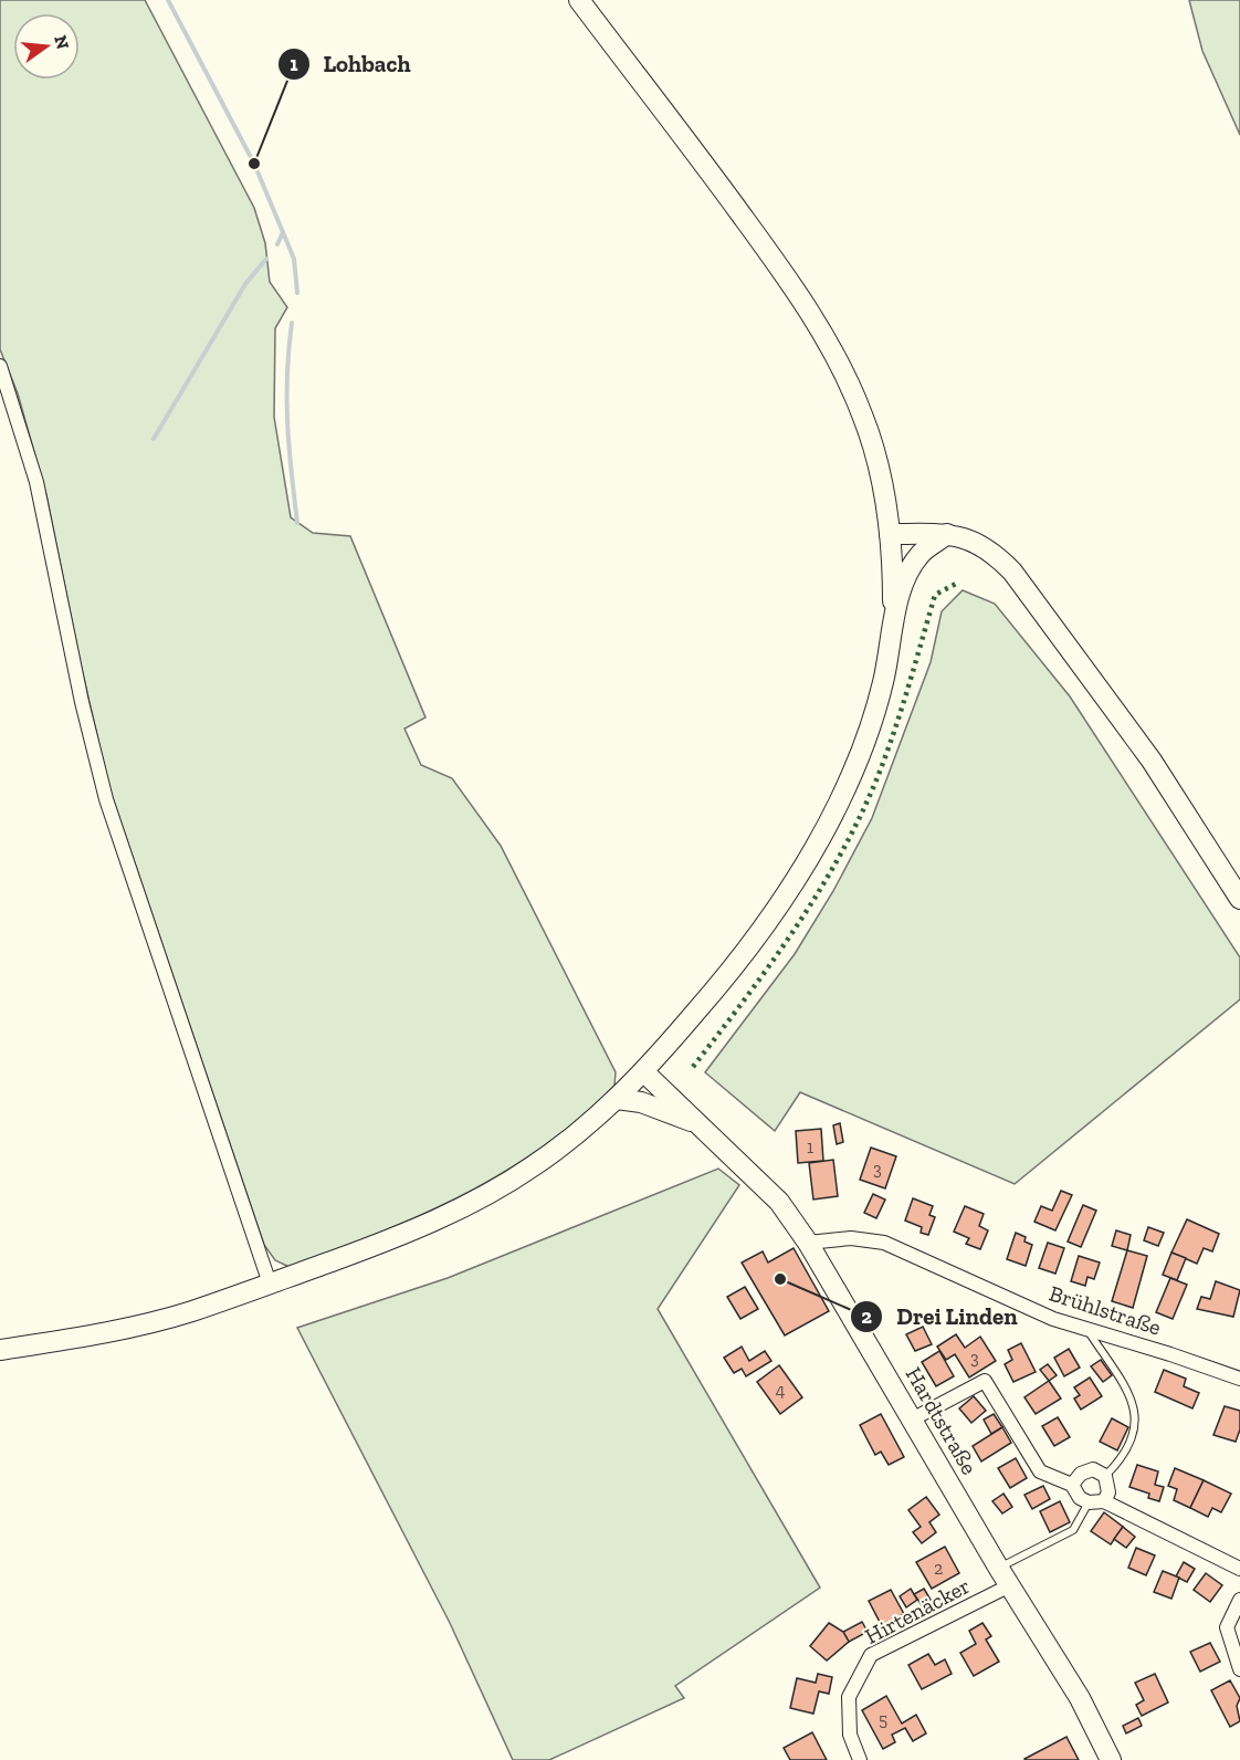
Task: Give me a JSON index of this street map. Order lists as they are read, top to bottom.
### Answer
{
  "streets": {
    "main road": ["Hardtstraße"],
    "street": ["Brühlstraße", "Hirtenäcker"]
  },
  "crossings": [
    ["Brühlstraße", "Hardtstraße"],
    ["Hardtstraße", "Hirtenäcker"]
  ],
  "places": ["Lohbach", "Drei Linden"],
  "house_numbers": [
    "1",
    "3",
    "3",
    "4",
    "2",
    "5"
  ],
  "north": "right"
}
